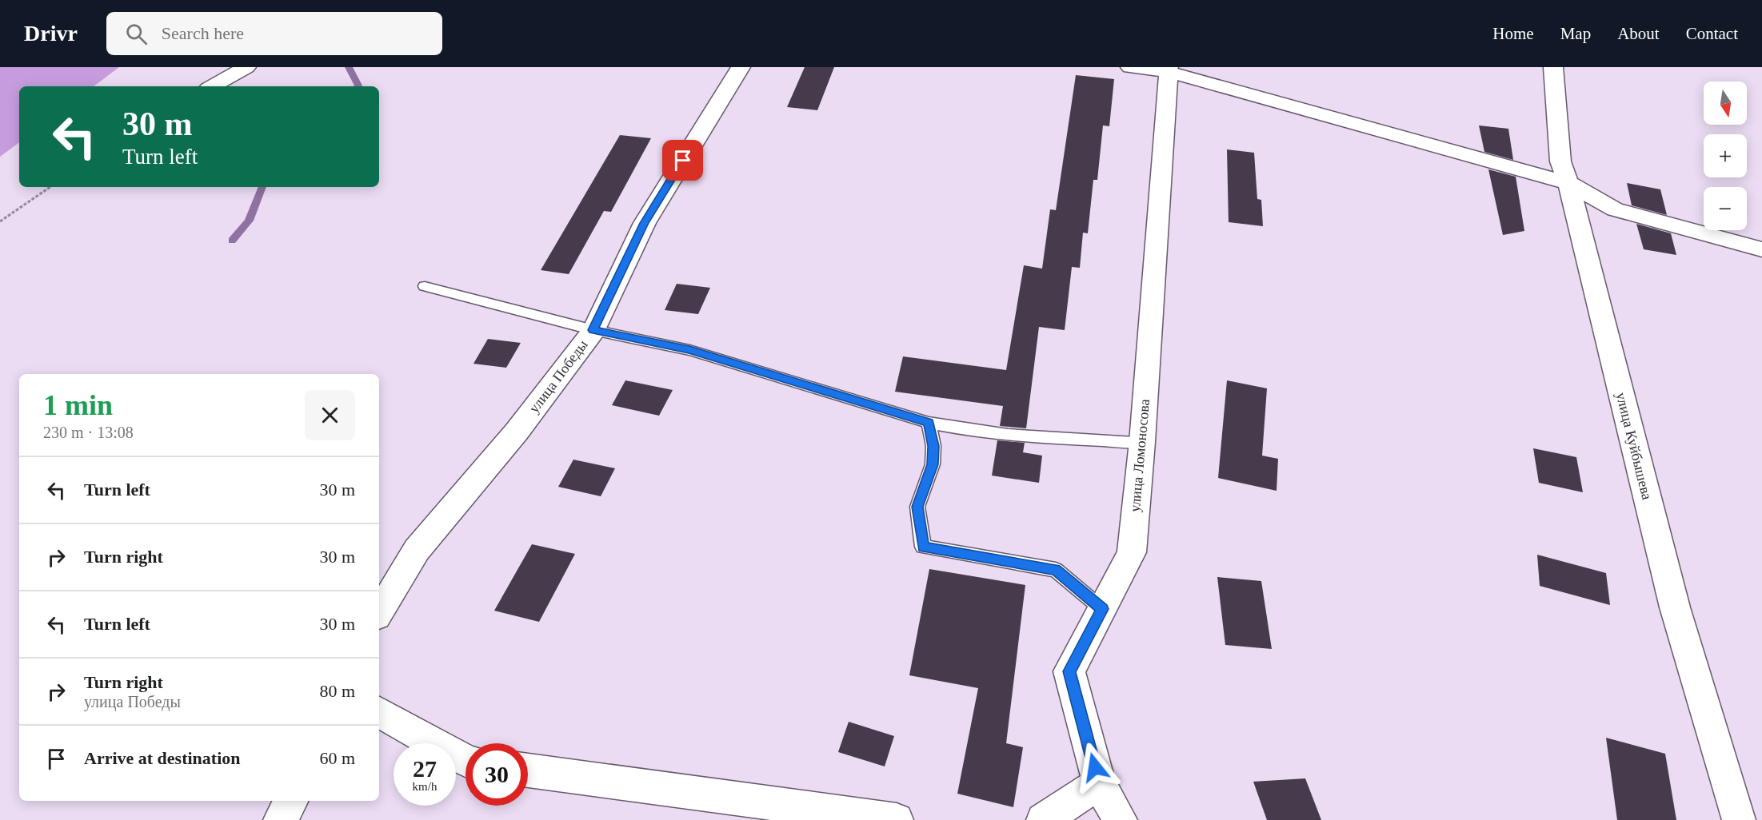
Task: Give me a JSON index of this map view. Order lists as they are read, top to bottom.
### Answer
{
  "streets": {
    "street": ["улица Победы", "улица Куйбышева", "улица Ломоносова"]
  },
  "north": "bottom",
  "page": {
    "header": "Drivr",
    "search": "Search here",
    "nav": [
      "Home",
      "Map",
      "About",
      "Contact"
    ],
    "map_buttons": ["+", "−"],
    "turn": ["30 m", "Turn left"],
    "heading": ["1 min", "230 m · 13:08"],
    "list": [
      {
        "name": "Turn left",
        "value": "30 m"
      },
      {
        "name": "Turn right",
        "value": "30 m"
      },
      {
        "name": "Turn left",
        "value": "30 m"
      },
      {
        "name": "Turn right",
        "note": "улица Победы",
        "value": "80 m"
      },
      {
        "name": "Arrive at destination",
        "value": "60 m"
      }
    ],
    "speed": "27 km/h",
    "limit": "30"
  }
}
